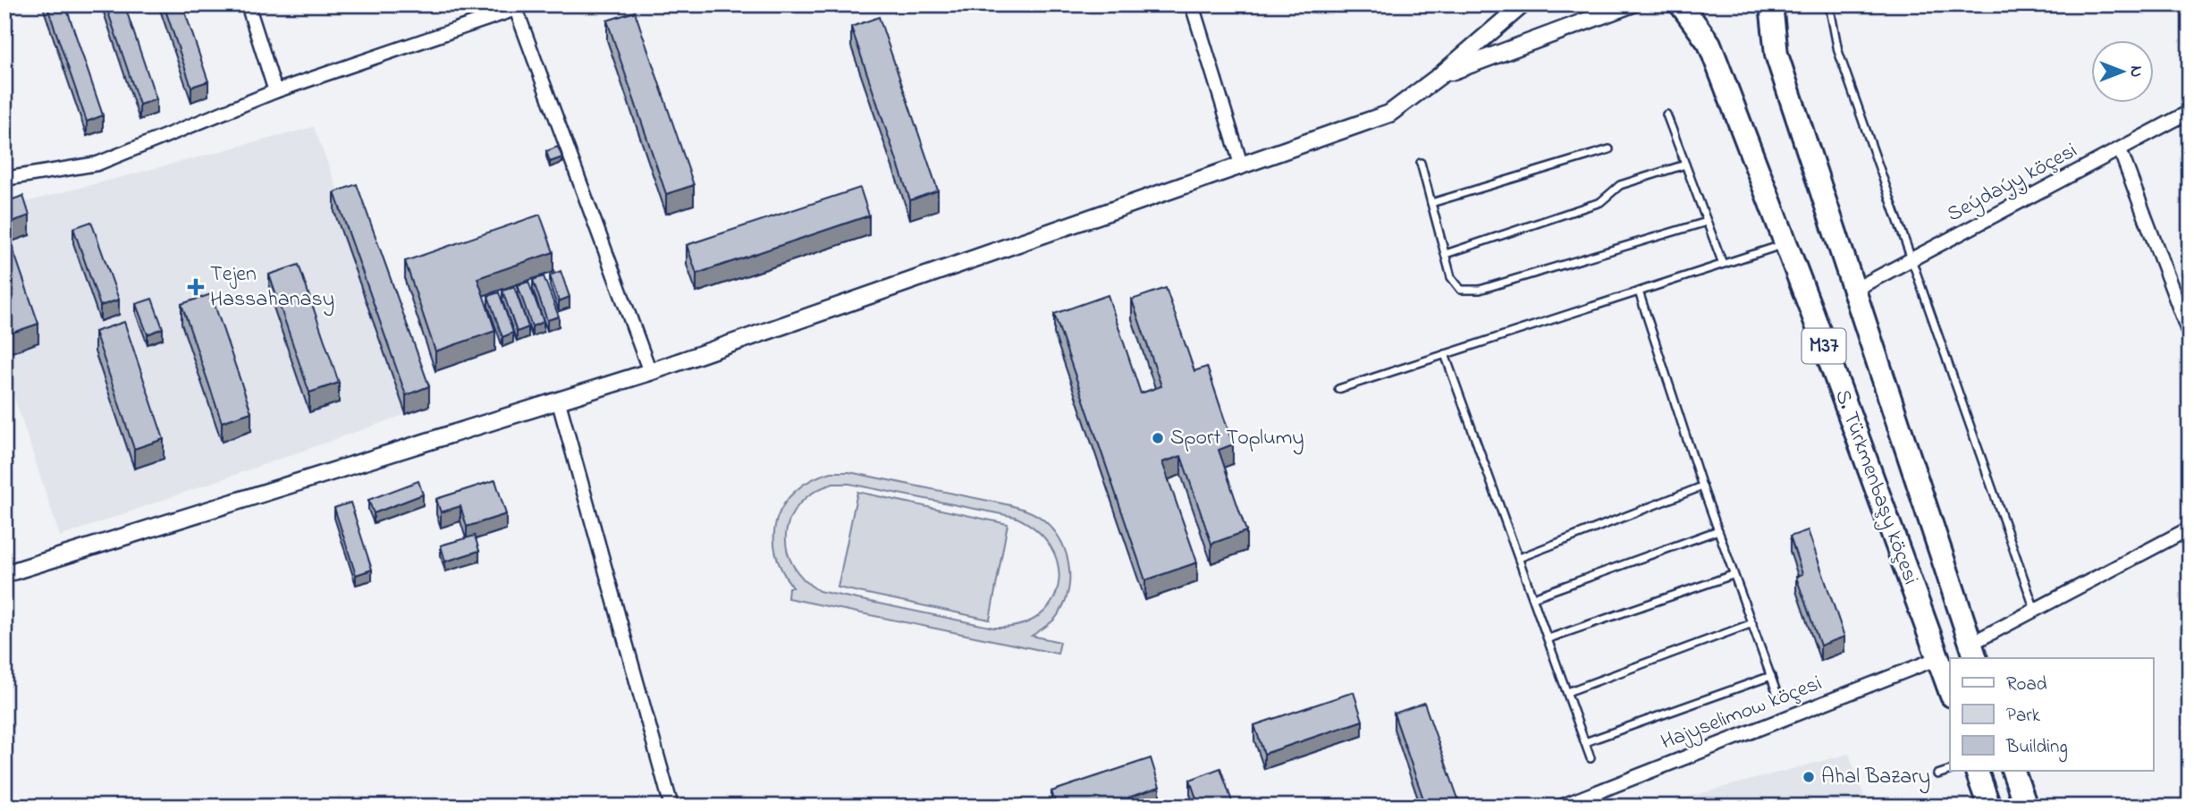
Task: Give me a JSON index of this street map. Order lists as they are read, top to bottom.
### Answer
{
  "streets": {
    "highway": ["M37", "S. Türkmenbaşy köçesi"],
    "street": ["Seýdaýy köçesi", "Hajyselimow köçesi"]
  },
  "crossings": [
    ["Seýdaýy köçesi", "S. Türkmenbaşy köçesi"],
    ["S. Türkmenbaşy köçesi", "Hajyselimow köçesi"]
  ],
  "places": {
    "health": ["Tejen Hassahanasy"],
    "other": ["Sport Toplumy", "Ahal Bazary"]
  },
  "legend": ["Road", "Park", "Building"],
  "north": "right"
}
